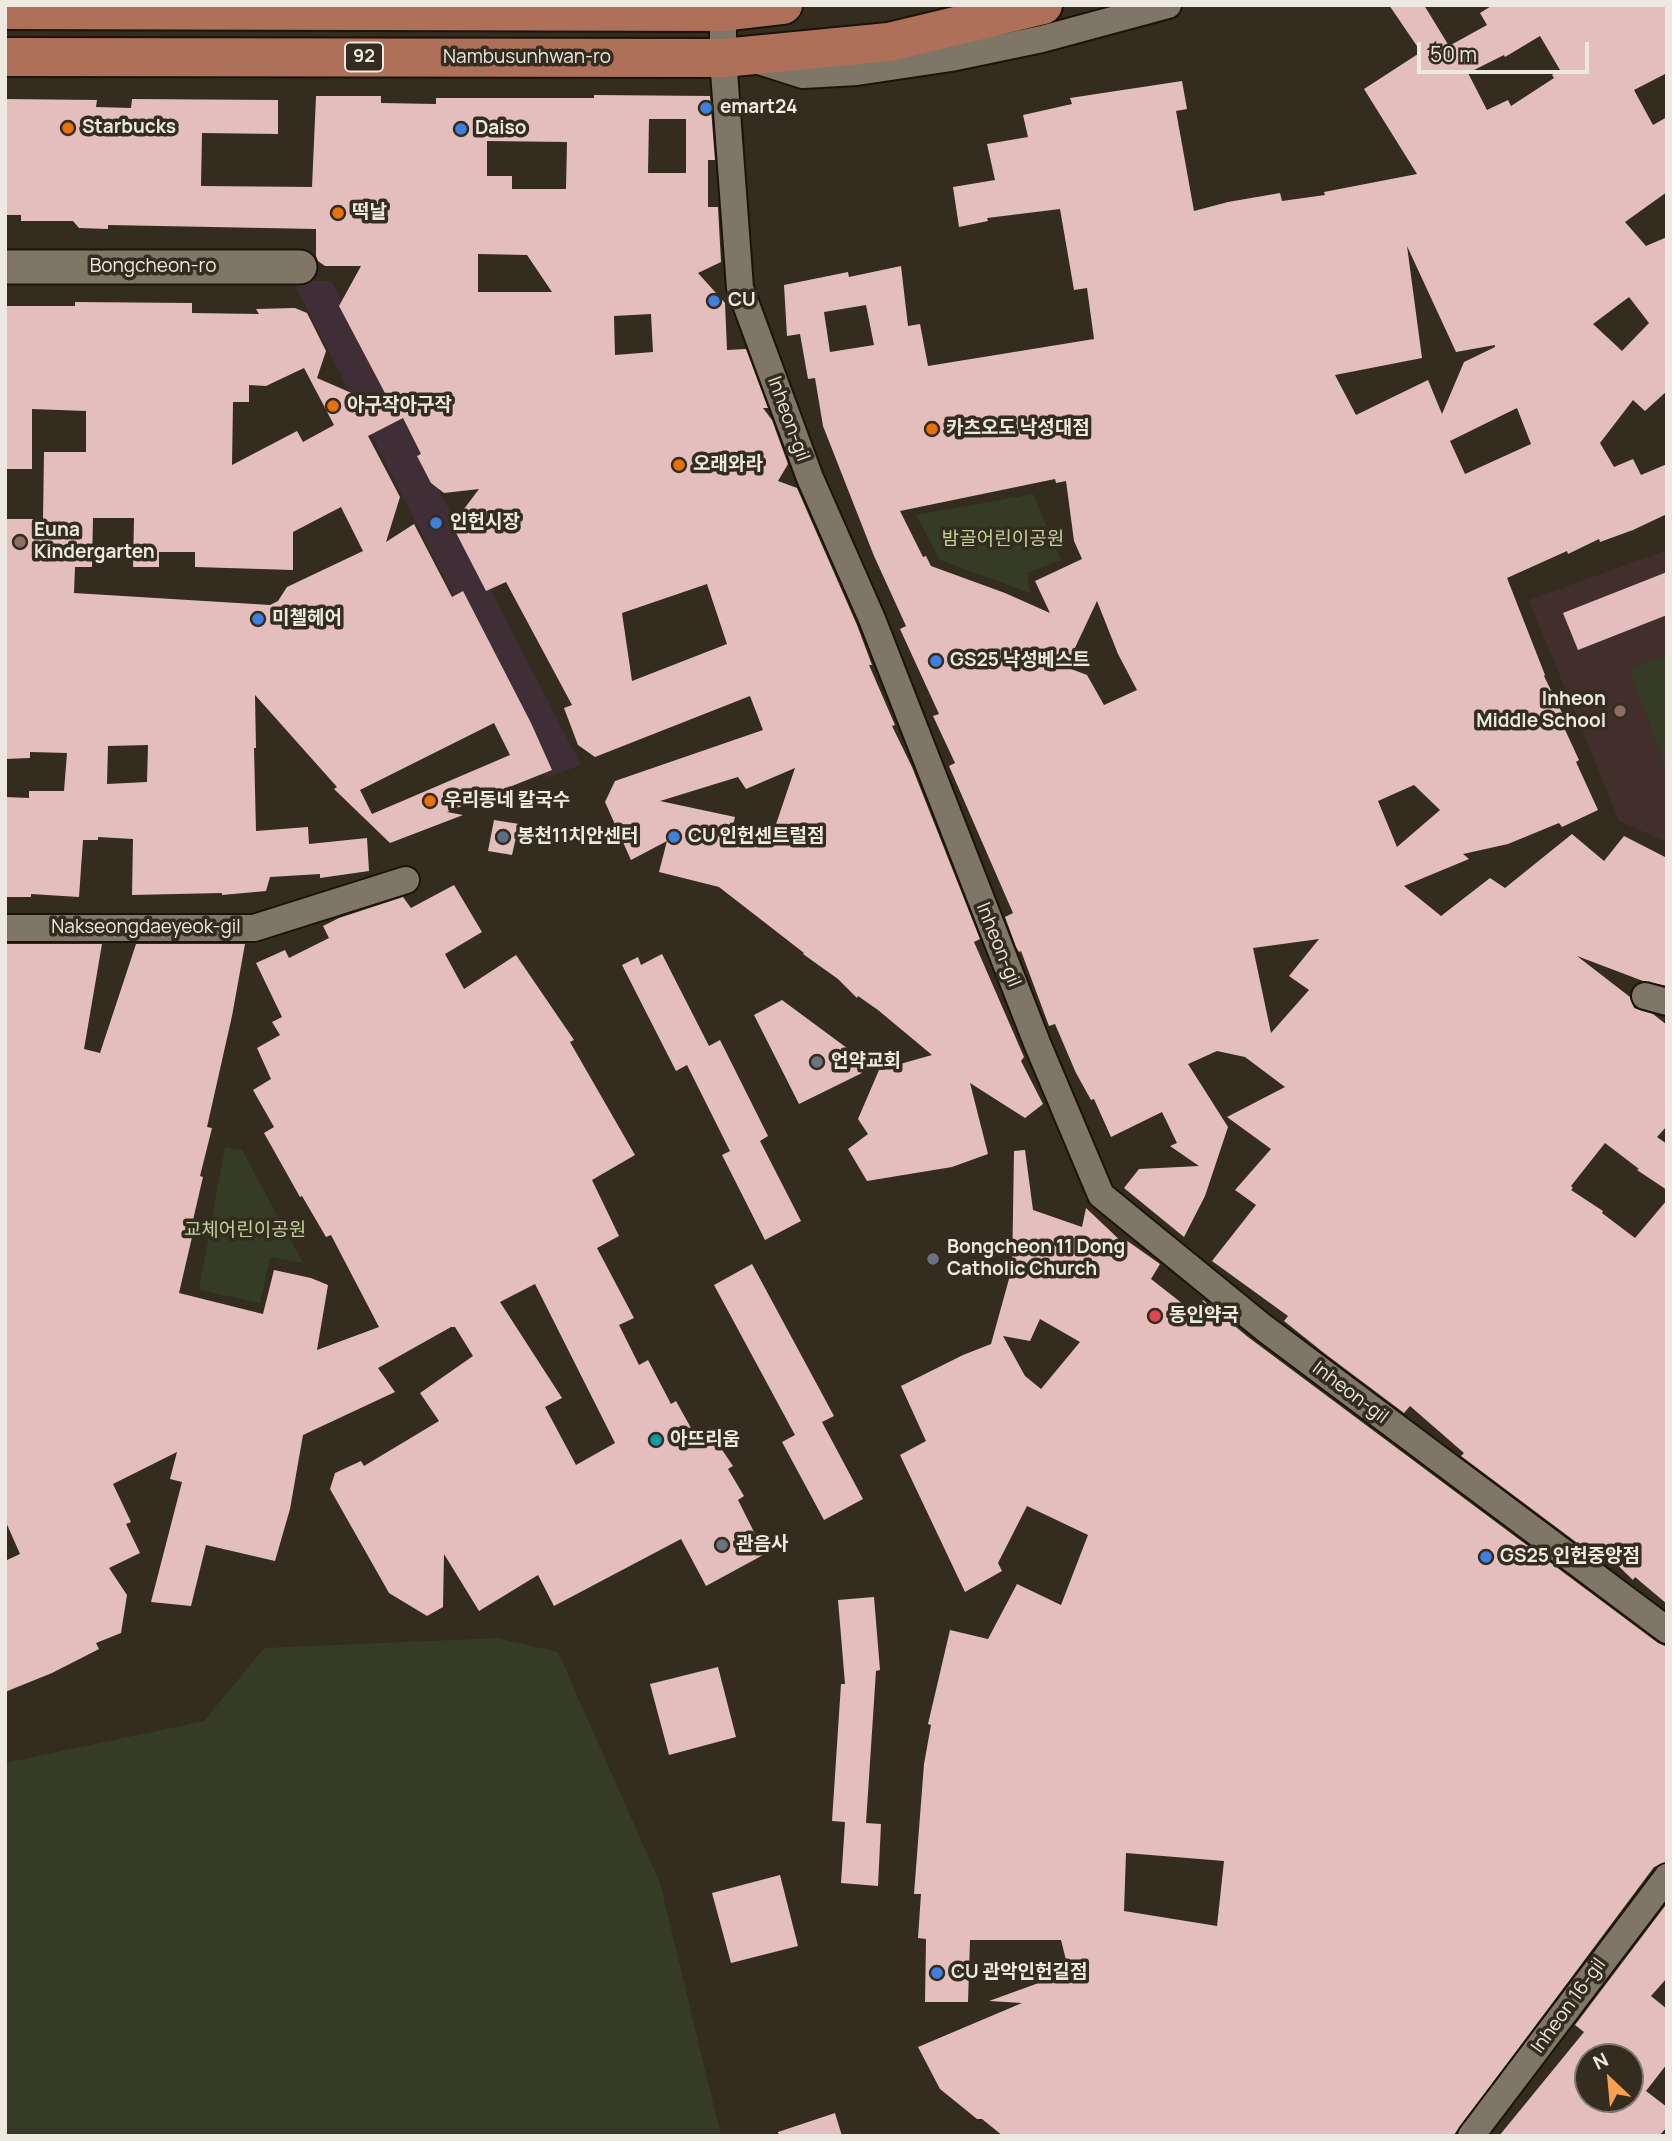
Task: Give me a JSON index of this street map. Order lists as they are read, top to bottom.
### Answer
{
  "streets": {
    "main road": ["92", "Nambusunhwan-ro"],
    "street": [
      "Bongcheon-ro",
      "Inheon-gil",
      "Nakseongdaeyeok-gil",
      "Inheon 16-gil"
    ]
  },
  "crossings": [
    ["Nambusunhwan-ro", "Inheon-gil"]
  ],
  "parks": ["밤골어린이공원", "교체어린이공원"],
  "places": [
    "emart24",
    "Starbucks",
    "Daiso",
    "떡날",
    "CU",
    "아구작아구작",
    "카츠오도 낙성대점",
    "오래와라",
    "인헌시장",
    "Euna Kindergarten",
    "미첼헤어",
    "GS25 낙성베스트",
    "Inheon Middle School",
    "우리동네 칼국수",
    "봉천11치안센터",
    "CU 인헌센트럴점",
    "언약교회",
    "Bongcheon 11 Dong Catholic Church",
    "동인약국",
    "아뜨리움",
    "관음사",
    "GS25 인헌중앙점",
    "CU 관악인헌길점"
  ],
  "scale_bar": "50 m",
  "north": "top left"
}
